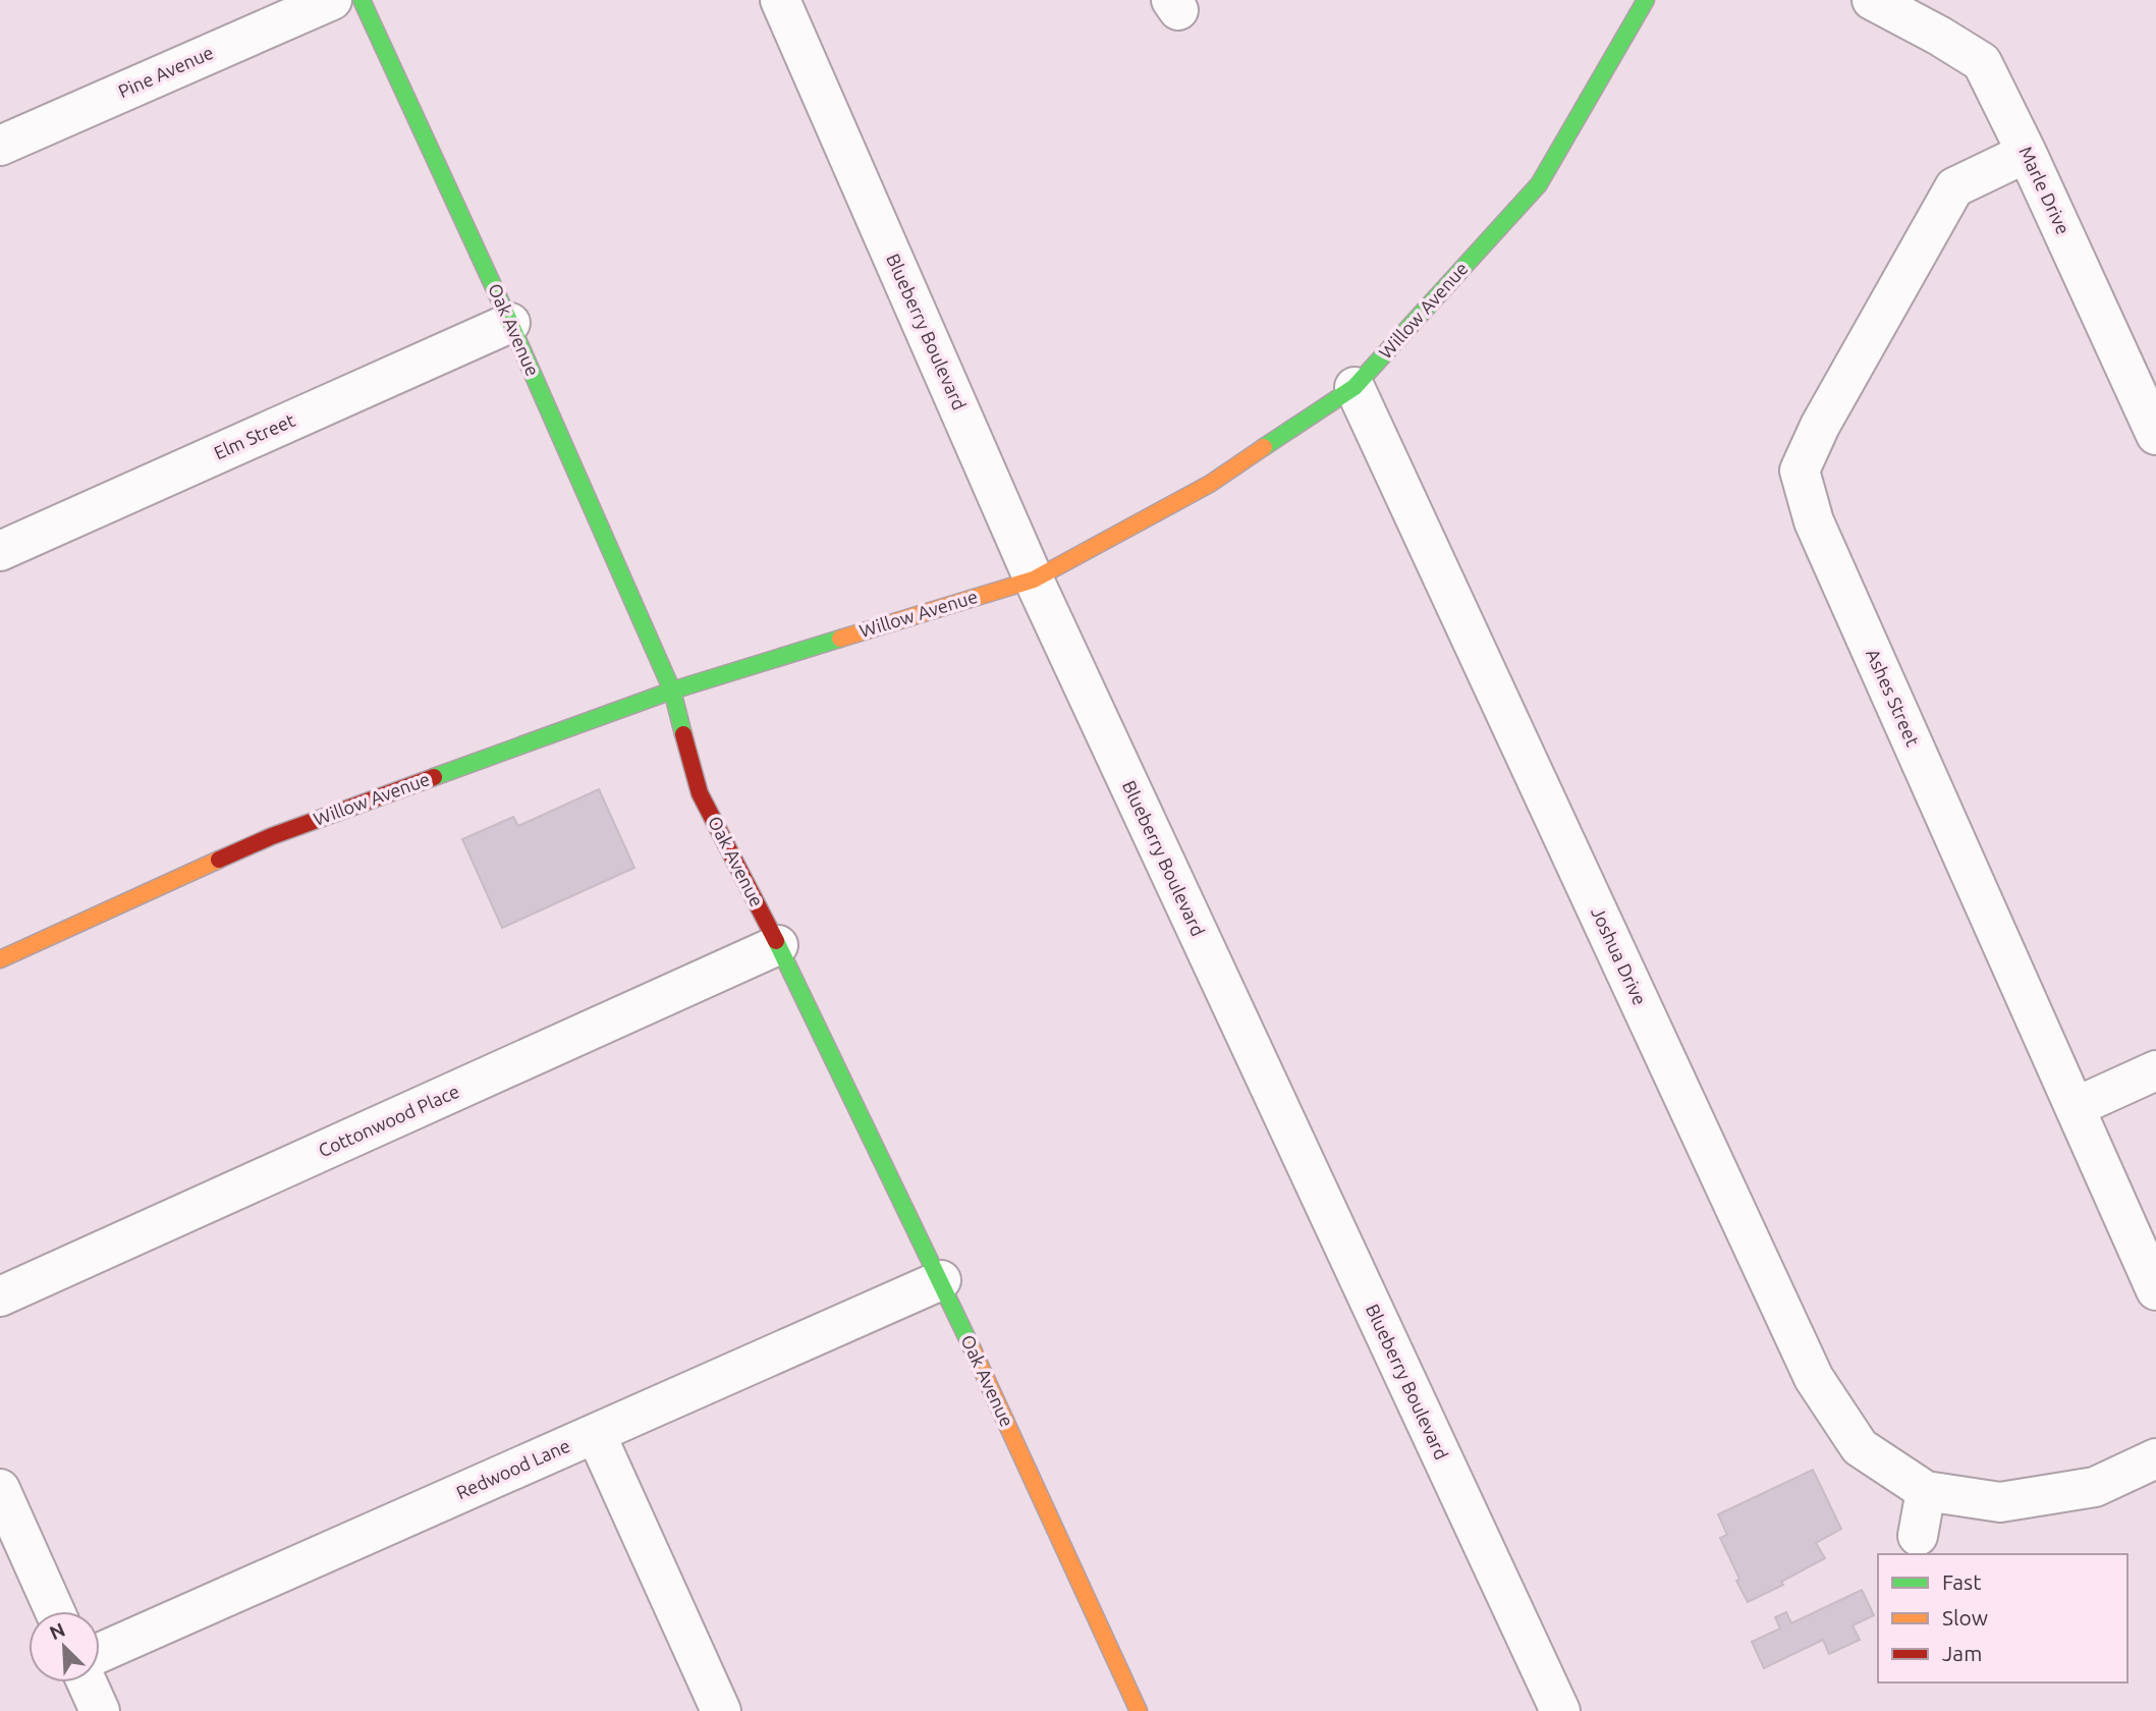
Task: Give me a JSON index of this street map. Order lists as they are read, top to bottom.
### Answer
{
  "streets": {
    "street": [
      "Pine Avenue",
      "Marle Drive",
      "Willow Avenue",
      "Oak Avenue",
      "Blueberry Boulevard",
      "Elm Street",
      "Ashes Street",
      "Joshua Drive",
      "Cottonwood Place",
      "Redwood Lane"
    ]
  },
  "crossings": [
    ["Marle Drive", "Ashes Street"],
    ["Willow Avenue", "Oak Avenue"],
    ["Willow Avenue", "Blueberry Boulevard"],
    ["Willow Avenue", "Joshua Drive"],
    ["Oak Avenue", "Elm Street"],
    ["Oak Avenue", "Cottonwood Place"],
    ["Oak Avenue", "Redwood Lane"]
  ],
  "legend": ["Fast", "Slow", "Jam"],
  "north": "top left"
}
